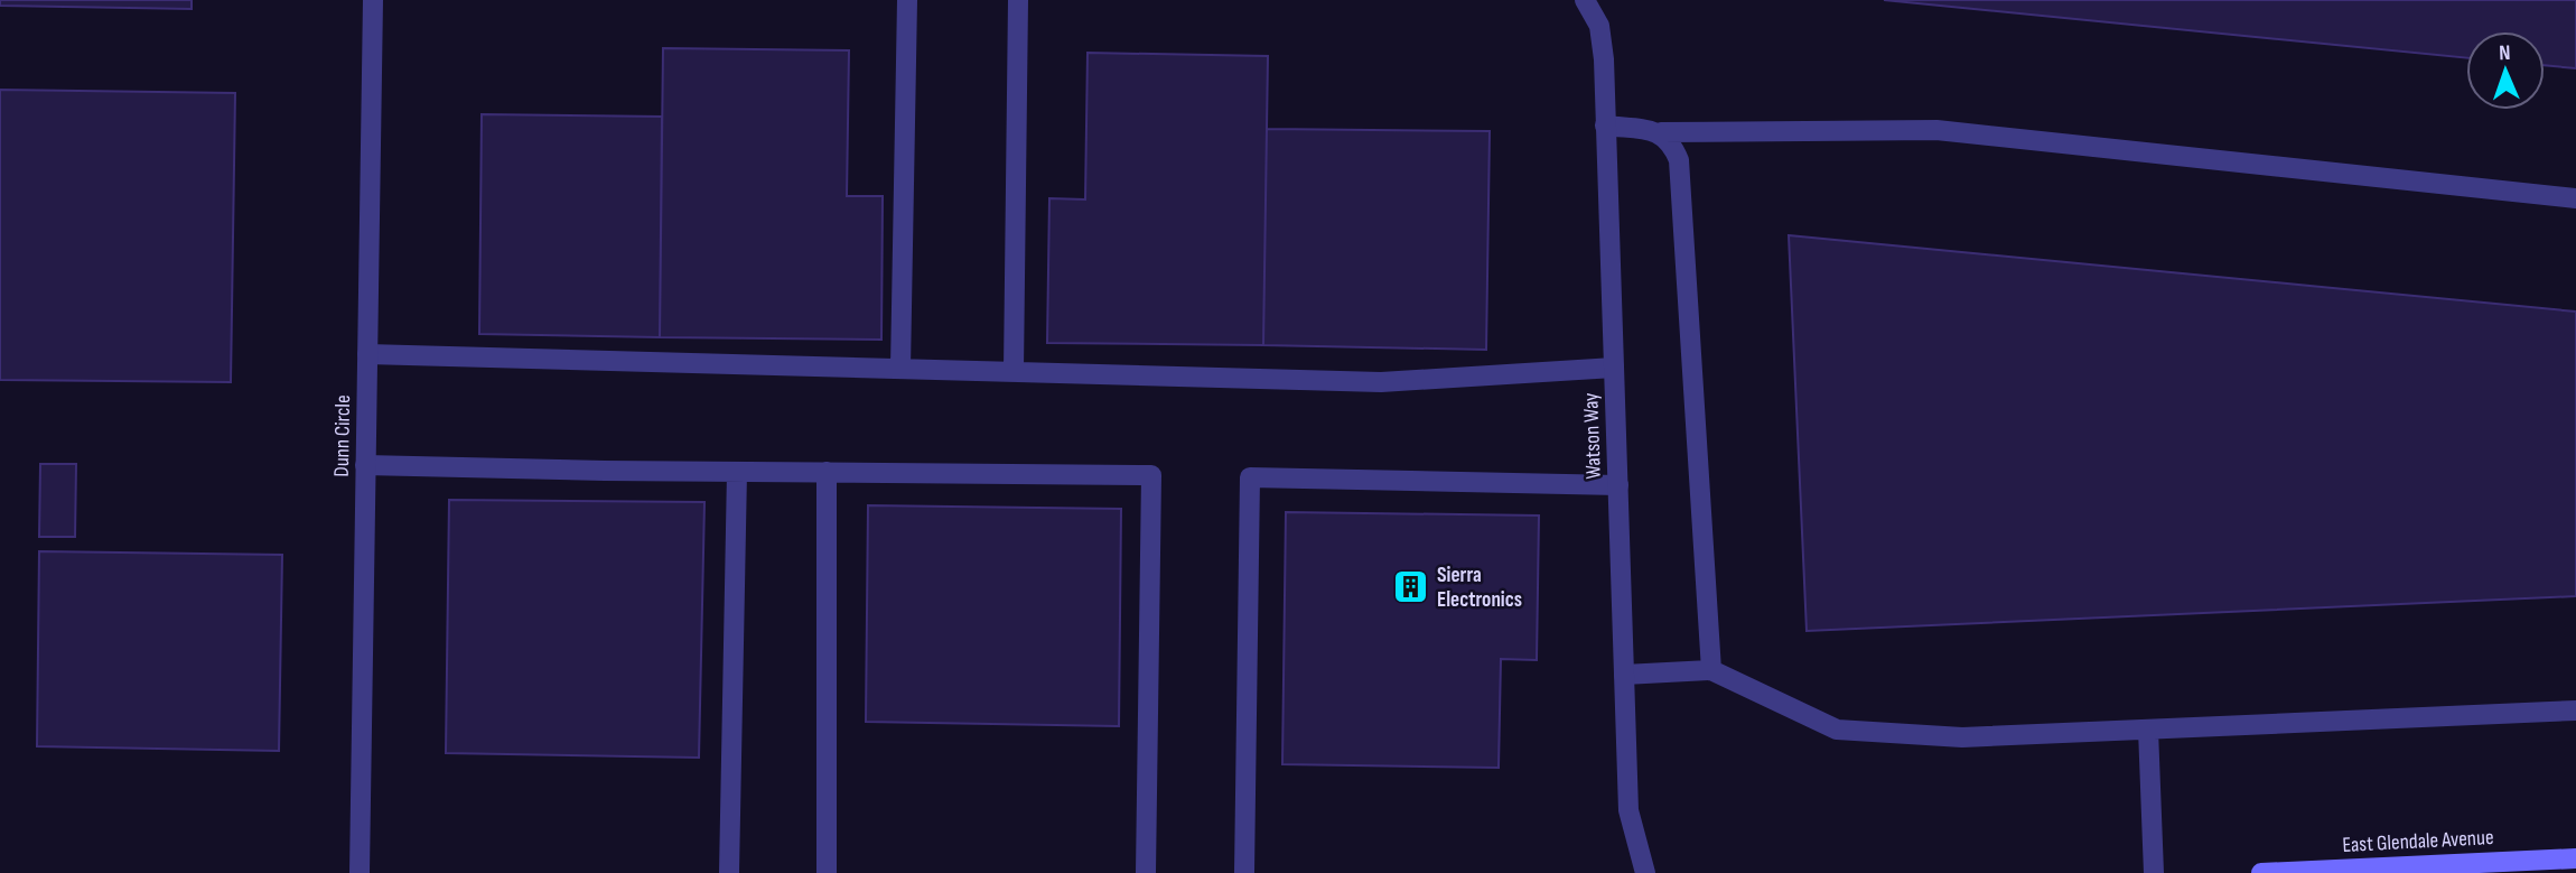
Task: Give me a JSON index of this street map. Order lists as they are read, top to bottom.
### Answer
{
  "streets": {
    "street": ["Dunn Circle", "Watson Way", "East Glendale Avenue"]
  },
  "places": {
    "building": ["Sierra Electronics"]
  },
  "north": "top"
}
